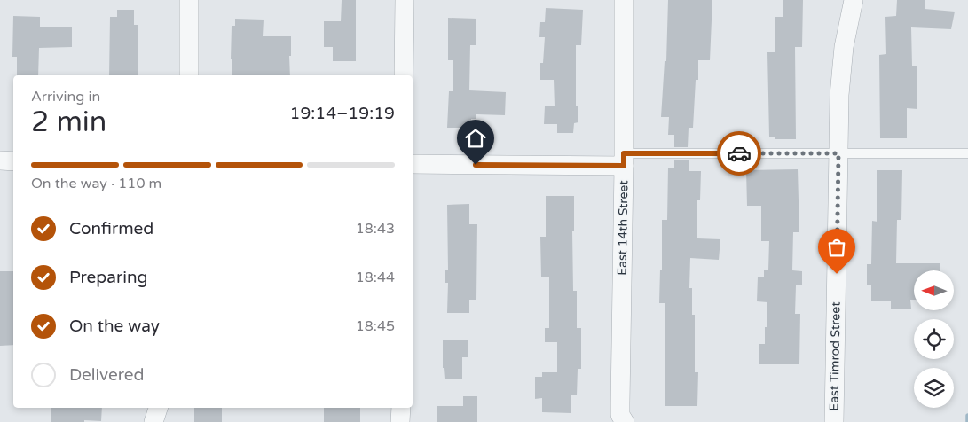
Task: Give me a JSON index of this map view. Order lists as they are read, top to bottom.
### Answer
{
  "streets": {
    "street": ["East 14th Street", "East Timrod Street"]
  },
  "north": "left",
  "page": {
    "heading": ["2 min", "Arriving in", "19:14–19:19"],
    "bar": "On the way · 110 m",
    "list": [
      ["Confirmed", "18:43"],
      ["Preparing", "18:44"],
      ["On the way", "18:45"],
      "Delivered"
    ]
  }
}
